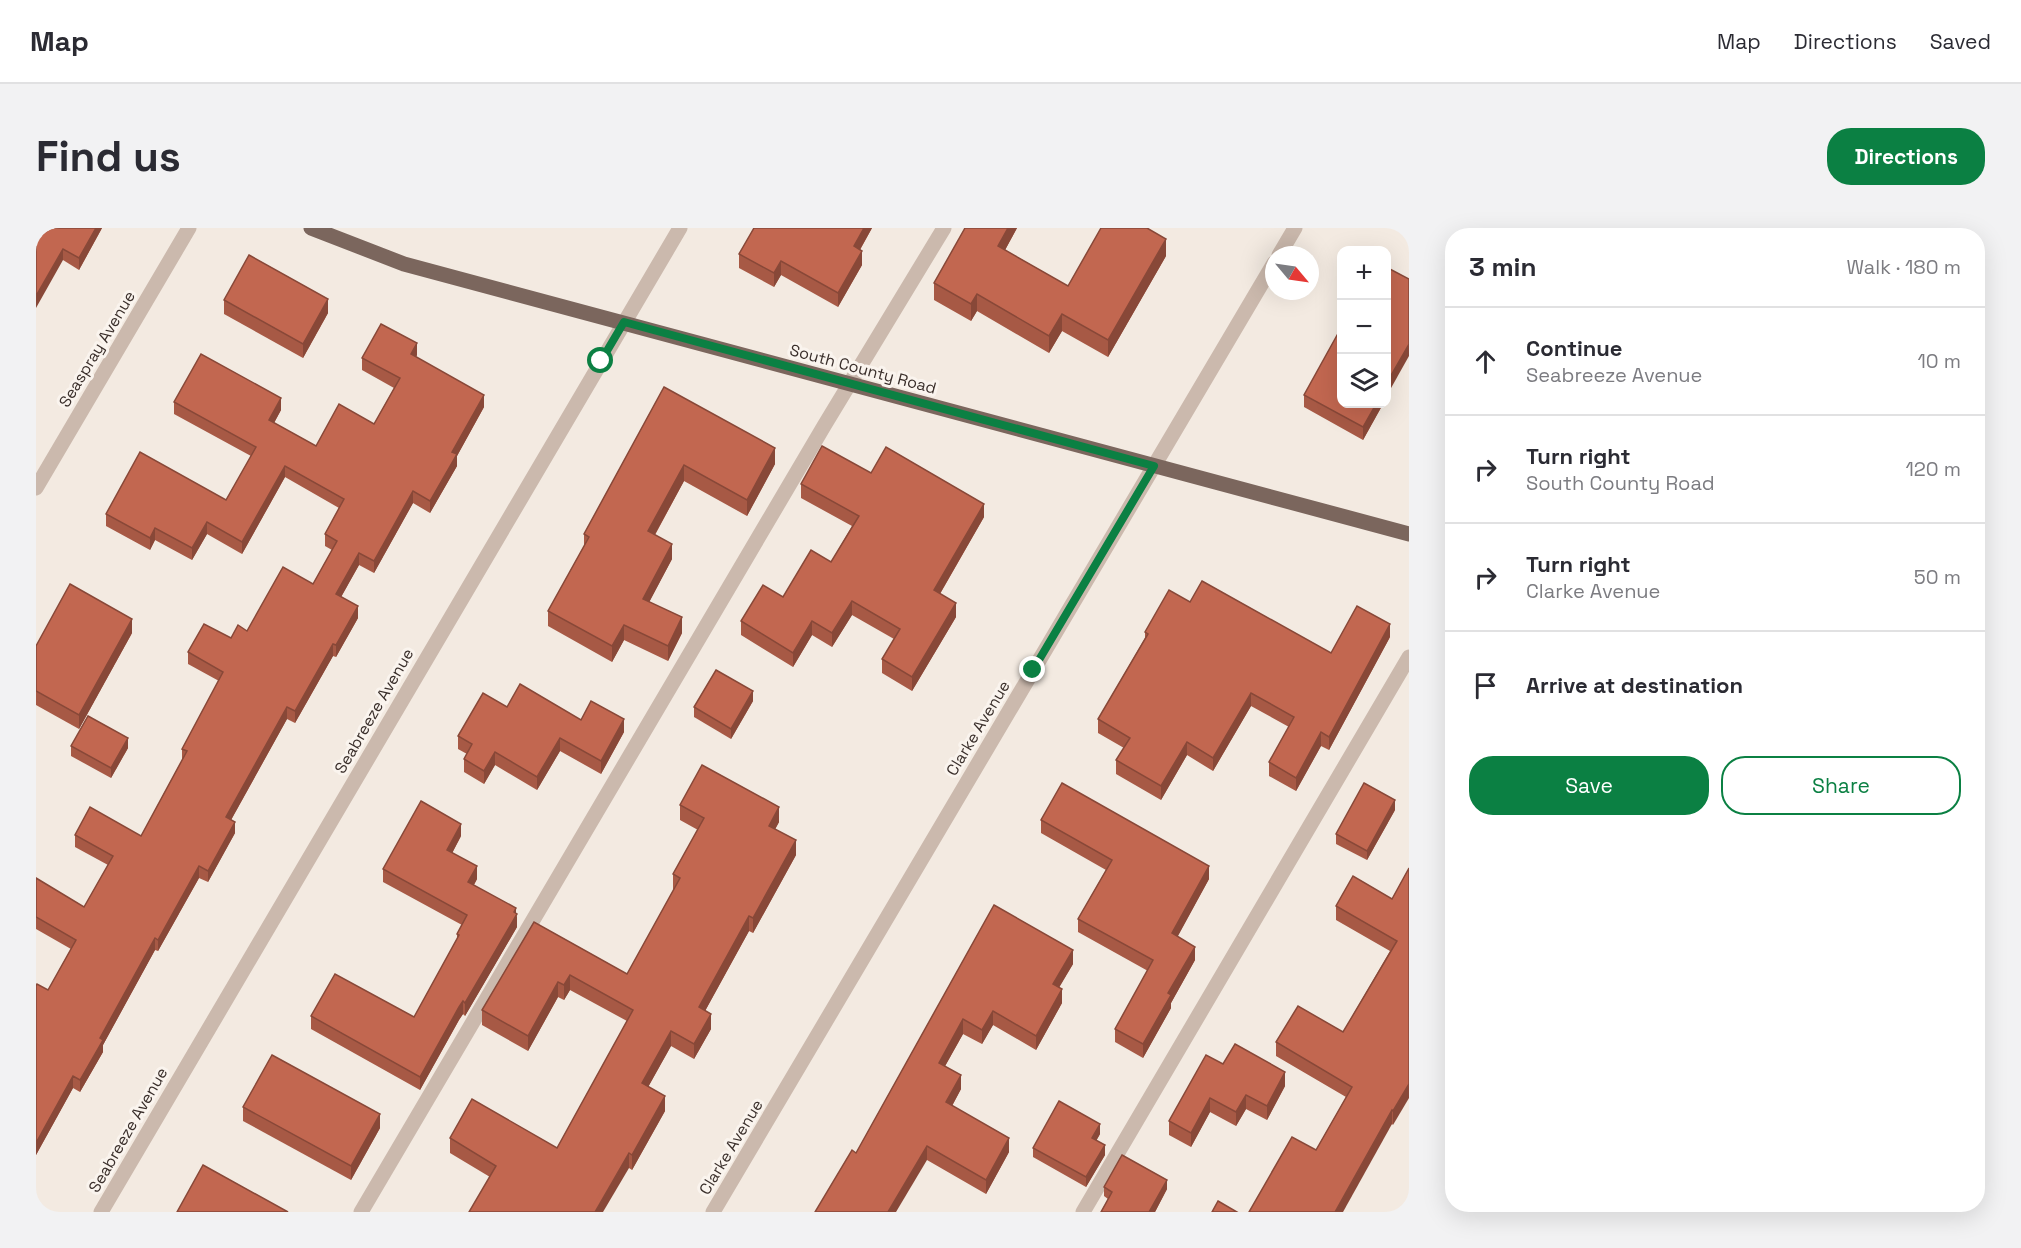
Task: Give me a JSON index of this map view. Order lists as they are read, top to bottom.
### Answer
{
  "streets": {
    "main road": ["South County Road"],
    "street": ["Seaspray Avenue", "Seabreeze Avenue", "Clarke Avenue"]
  },
  "crossings": [
    ["South County Road", "Seabreeze Avenue"],
    ["South County Road", "Clarke Avenue"]
  ],
  "north": "bottom right",
  "page": {
    "header": "Map",
    "nav": ["Map", "Directions", "Saved"],
    "buttons": [
      "Directions",
      ["Save", "Share"]
    ],
    "title": "Find us",
    "heading": ["3 min", "Walk · 180 m"],
    "map_buttons": ["+", "−"],
    "list": [
      ["Continue", "Seabreeze Avenue", "10 m"],
      ["Turn right", "South County Road", "120 m"],
      ["Turn right", "Clarke Avenue", "50 m"],
      "Arrive at destination"
    ]
  }
}
